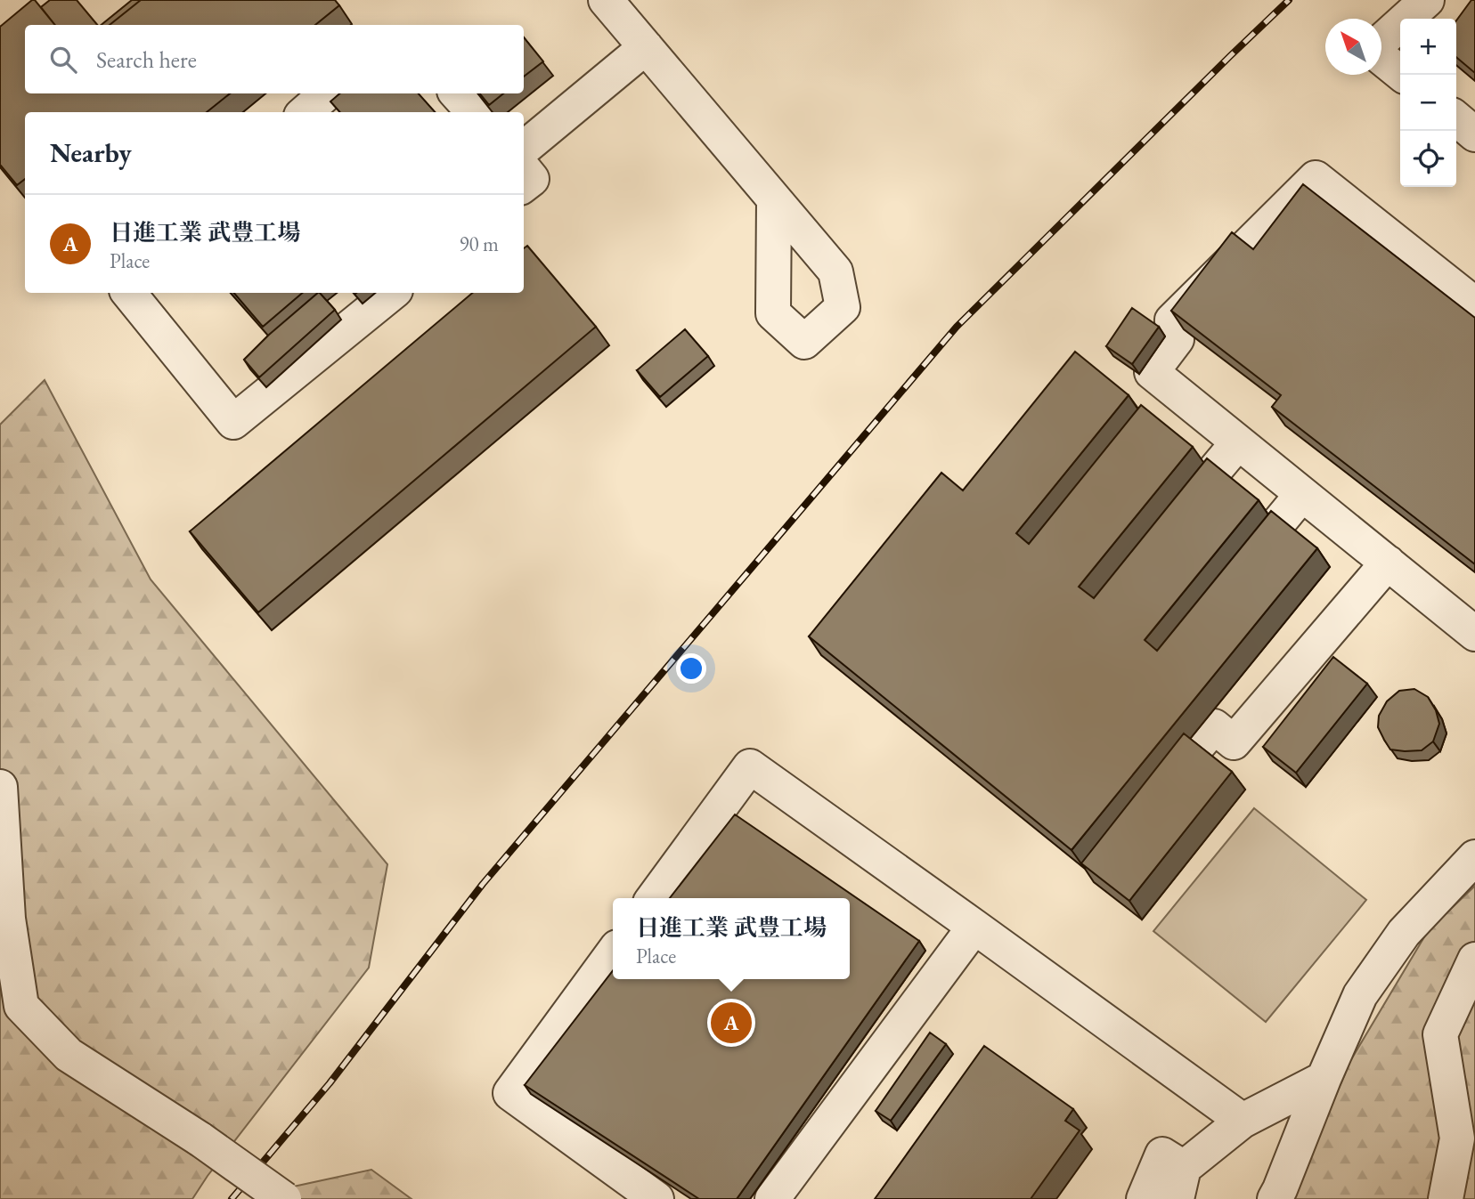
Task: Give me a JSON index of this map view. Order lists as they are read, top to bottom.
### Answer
{
  "north": "top left",
  "page": {
    "map_buttons": ["+", "−"],
    "search": "Search here",
    "heading": "Nearby",
    "list": [
      {
        "mark": "A",
        "name": "日進工業 武豊工場",
        "note": "Place",
        "value": "90 m"
      }
    ],
    "popup": ["日進工業 武豊工場", "Place"],
    "pins": "A"
  }
}
